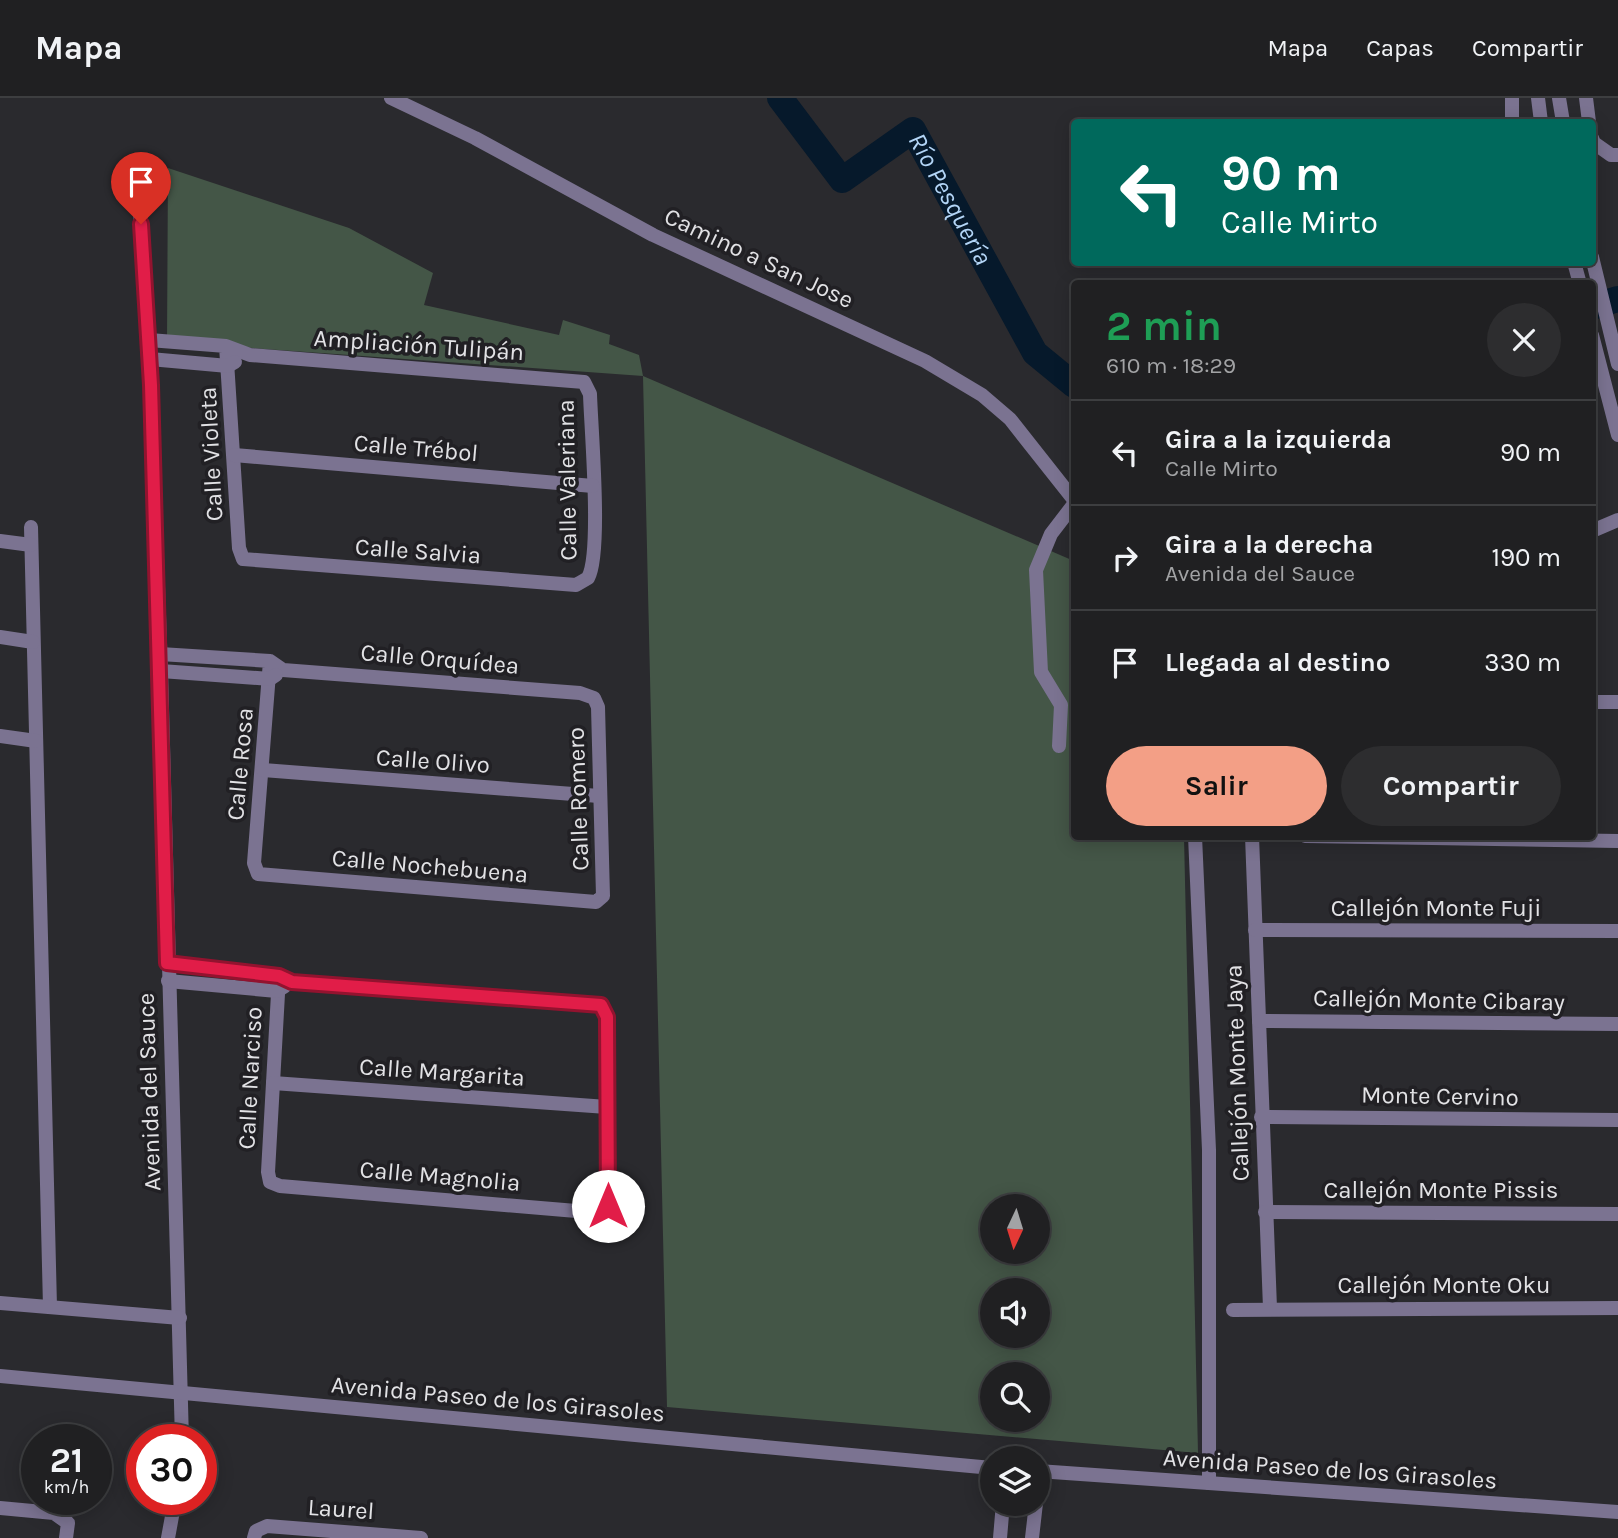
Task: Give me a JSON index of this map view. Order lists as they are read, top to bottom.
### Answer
{
  "streets": {
    "street": [
      "Camino a San Jose",
      "Ampliación Tulipán",
      "Calle Trébol",
      "Calle Violeta",
      "Calle Valeriana",
      "Calle Salvia",
      "Calle Orquídea",
      "Calle Olivo",
      "Calle Rosa",
      "Calle Romero",
      "Calle Nochebuena",
      "Callejón Monte Fuji",
      "Callejón Monte Cibaray",
      "Calle Margarita",
      "Callejón Monte Jaya",
      "Calle Narciso",
      "Avenida del Sauce",
      "Monte Cervino",
      "Calle Magnolia",
      "Callejón Monte Pissis",
      "Callejón Monte Oku",
      "Avenida Paseo de los Girasoles",
      "Laurel"
    ]
  },
  "crossings": [
    ["Ampliación Tulipán", "Calle Violeta"],
    ["Ampliación Tulipán", "Calle Valeriana"],
    ["Ampliación Tulipán", "Avenida del Sauce"],
    ["Calle Trébol", "Calle Violeta"],
    ["Calle Trébol", "Calle Valeriana"],
    ["Calle Violeta", "Calle Salvia"],
    ["Calle Valeriana", "Calle Salvia"],
    ["Calle Orquídea", "Calle Romero"],
    ["Calle Olivo", "Calle Rosa"],
    ["Calle Olivo", "Calle Romero"],
    ["Calle Rosa", "Calle Nochebuena"],
    ["Calle Romero", "Calle Nochebuena"],
    ["Callejón Monte Fuji", "Callejón Monte Jaya"],
    ["Callejón Monte Cibaray", "Callejón Monte Jaya"],
    ["Calle Margarita", "Calle Narciso"],
    ["Calle Margarita", "Calle Magnolia"],
    ["Callejón Monte Jaya", "Monte Cervino"],
    ["Callejón Monte Jaya", "Callejón Monte Pissis"],
    ["Callejón Monte Jaya", "Callejón Monte Oku"],
    ["Calle Narciso", "Calle Magnolia"],
    ["Avenida del Sauce", "Avenida Paseo de los Girasoles"]
  ],
  "water": ["Río Pesquería"],
  "north": "bottom",
  "page": {
    "header": "Mapa",
    "nav": ["Mapa", "Capas", "Compartir"],
    "turn": ["90 m", "Calle Mirto"],
    "heading": ["2 min", "610 m · 18:29"],
    "list": [
      {
        "name": "Gira a la izquierda",
        "note": "Calle Mirto",
        "value": "90 m"
      },
      {
        "name": "Gira a la derecha",
        "note": "Avenida del Sauce",
        "value": "190 m"
      },
      {
        "name": "Llegada al destino",
        "value": "330 m"
      }
    ],
    "buttons": ["Salir", "Compartir"],
    "speed": "21 km/h",
    "limit": "30"
  }
}
